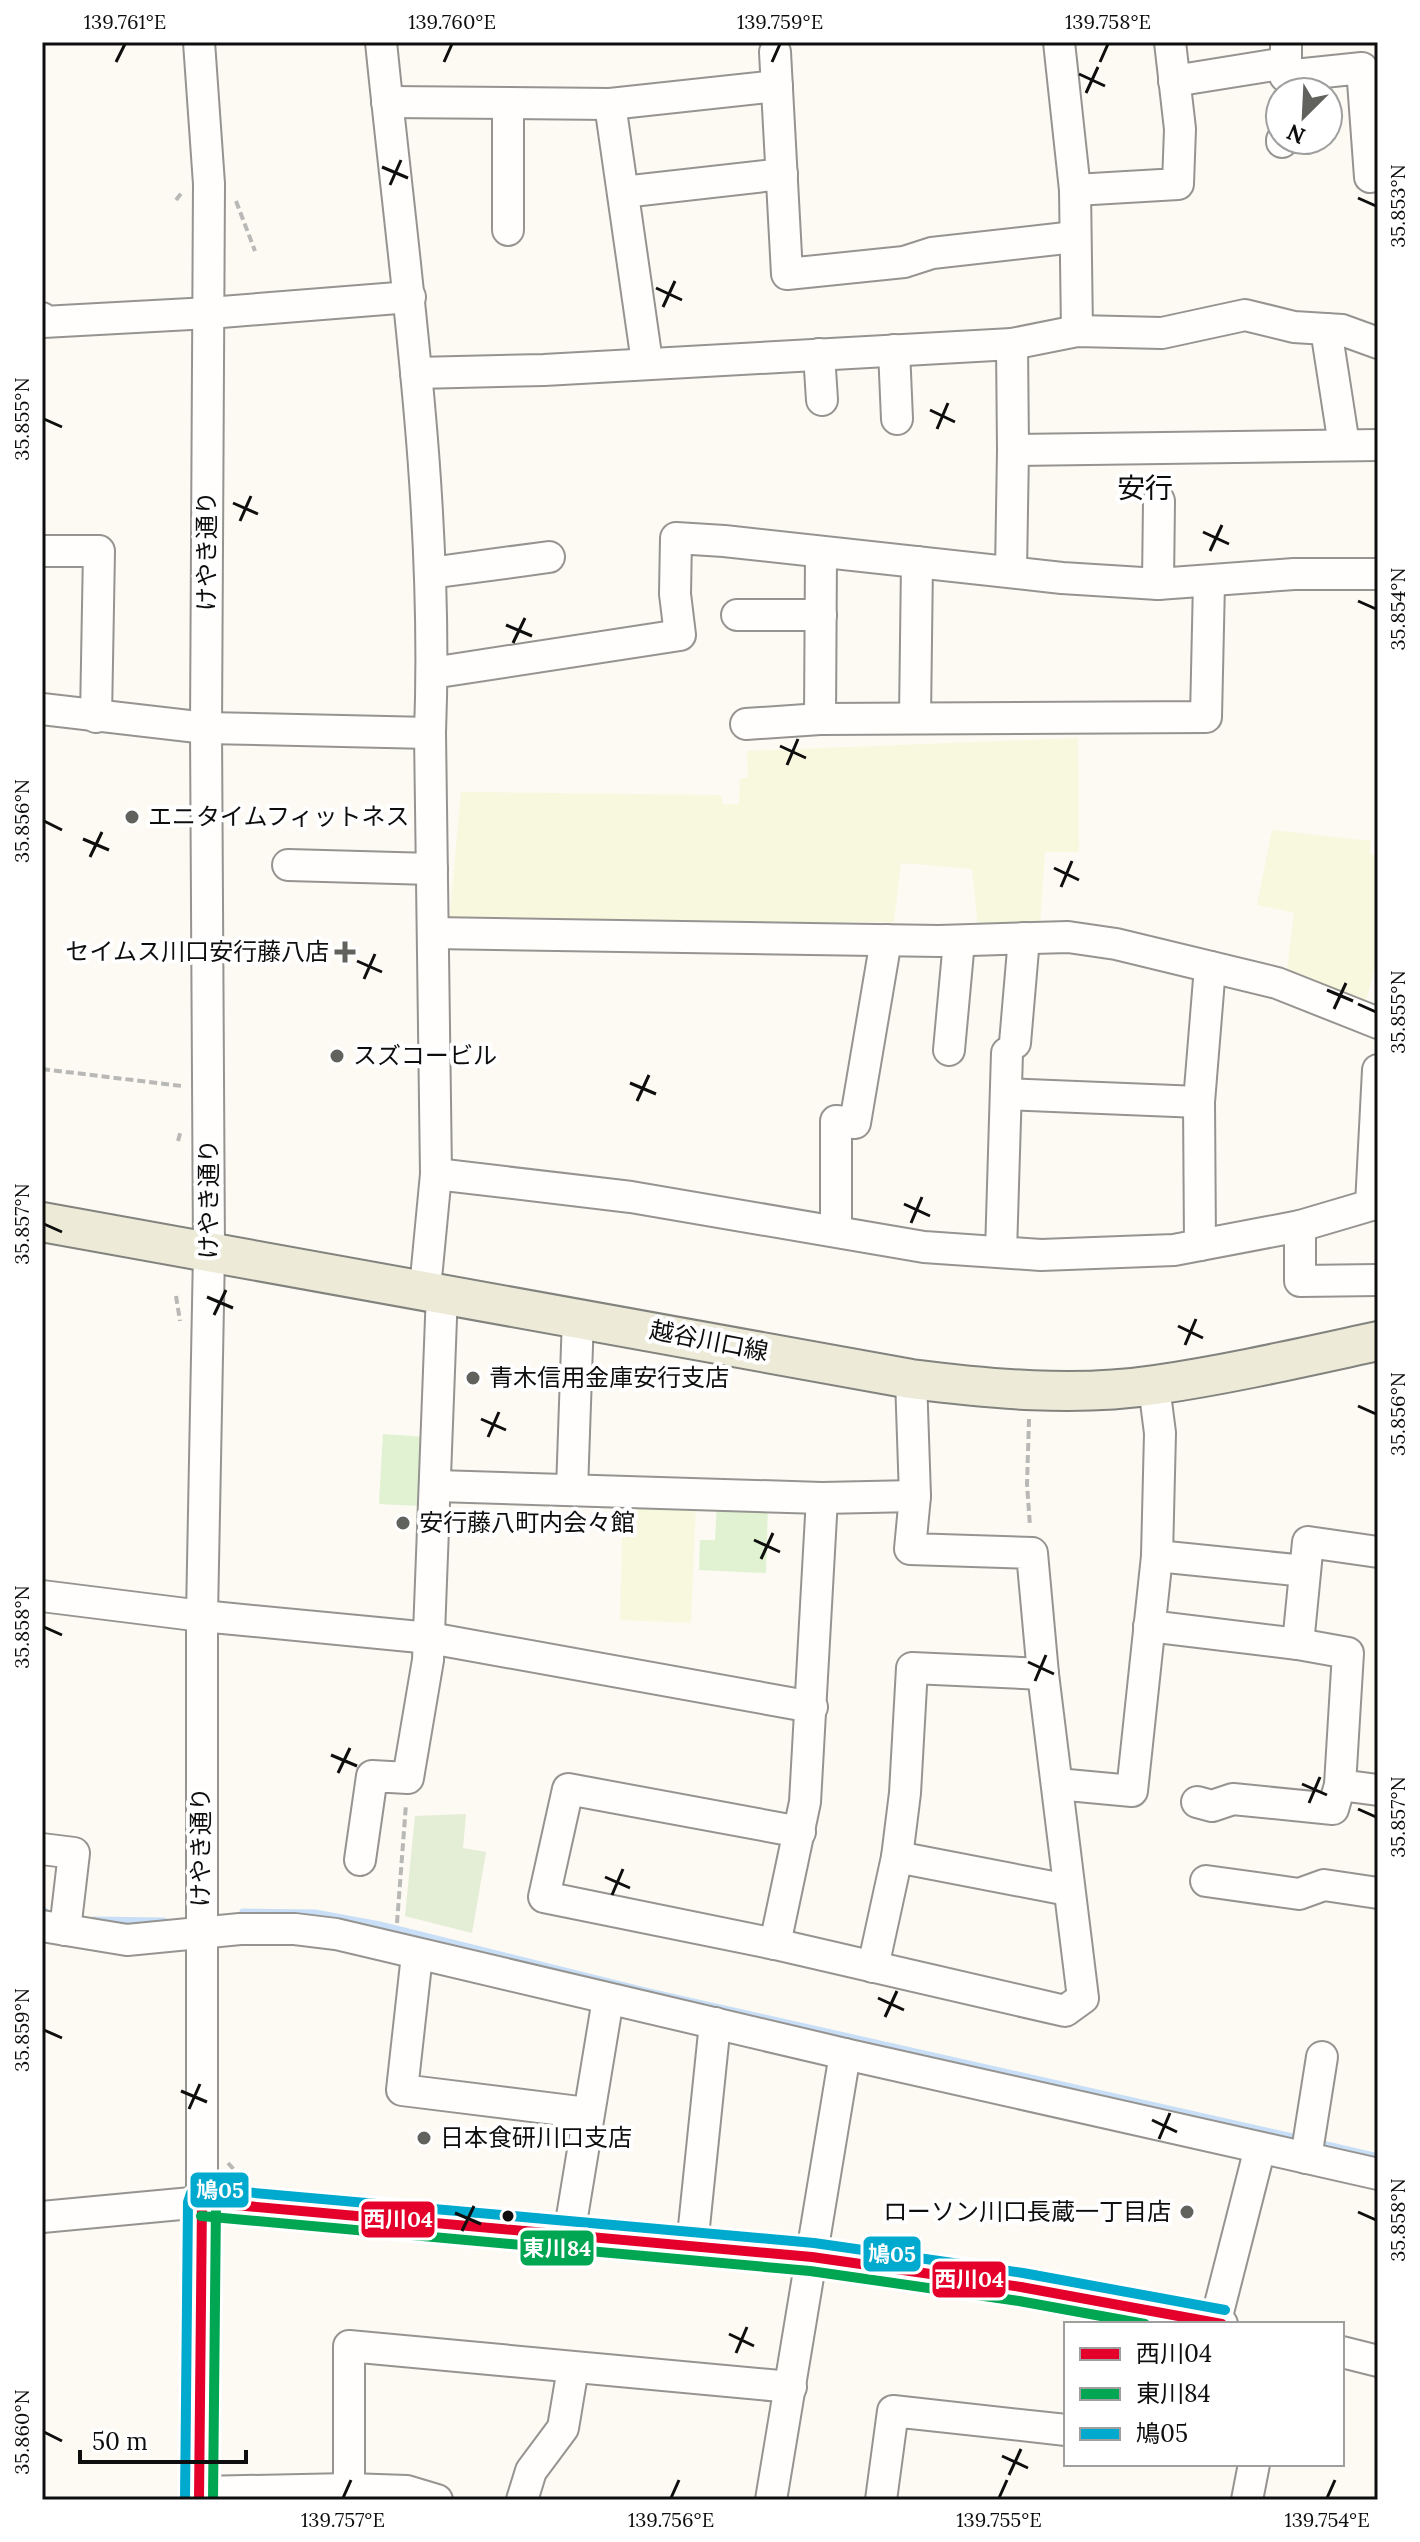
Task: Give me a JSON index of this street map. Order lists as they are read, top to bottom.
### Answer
{
  "streets": {
    "main road": ["越谷川口線"],
    "street": ["けやき通り"]
  },
  "crossings": [
    ["けやき通り", "越谷川口線"]
  ],
  "districts": ["安行"],
  "places": {
    "other": [
      "エニタイムフィットネス",
      "スズコービル",
      "青木信用金庫安行支店",
      "安行藤八町内会々館",
      "日本食研川口支店",
      "ローソン川口長蔵一丁目店"
    ],
    "health": ["セイムス川口安行藤八店"]
  },
  "lines": ["transit line 鳩05", "transit line 西川04", "transit line 東川84"],
  "legend": ["西川04", "東川84", "鳩05"],
  "scale_bar": "50 m",
  "north": "bottom left",
  "coordinates": [
    "139.761°E",
    "139.760°E",
    "139.759°E",
    "139.758°E",
    "35.853°N",
    "35.855°N",
    "35.854°N",
    "35.856°N",
    "35.857°N",
    "35.858°N",
    "35.859°N",
    "35.860°N",
    "139.757°E",
    "139.756°E",
    "139.755°E",
    "139.754°E"
  ]
}
